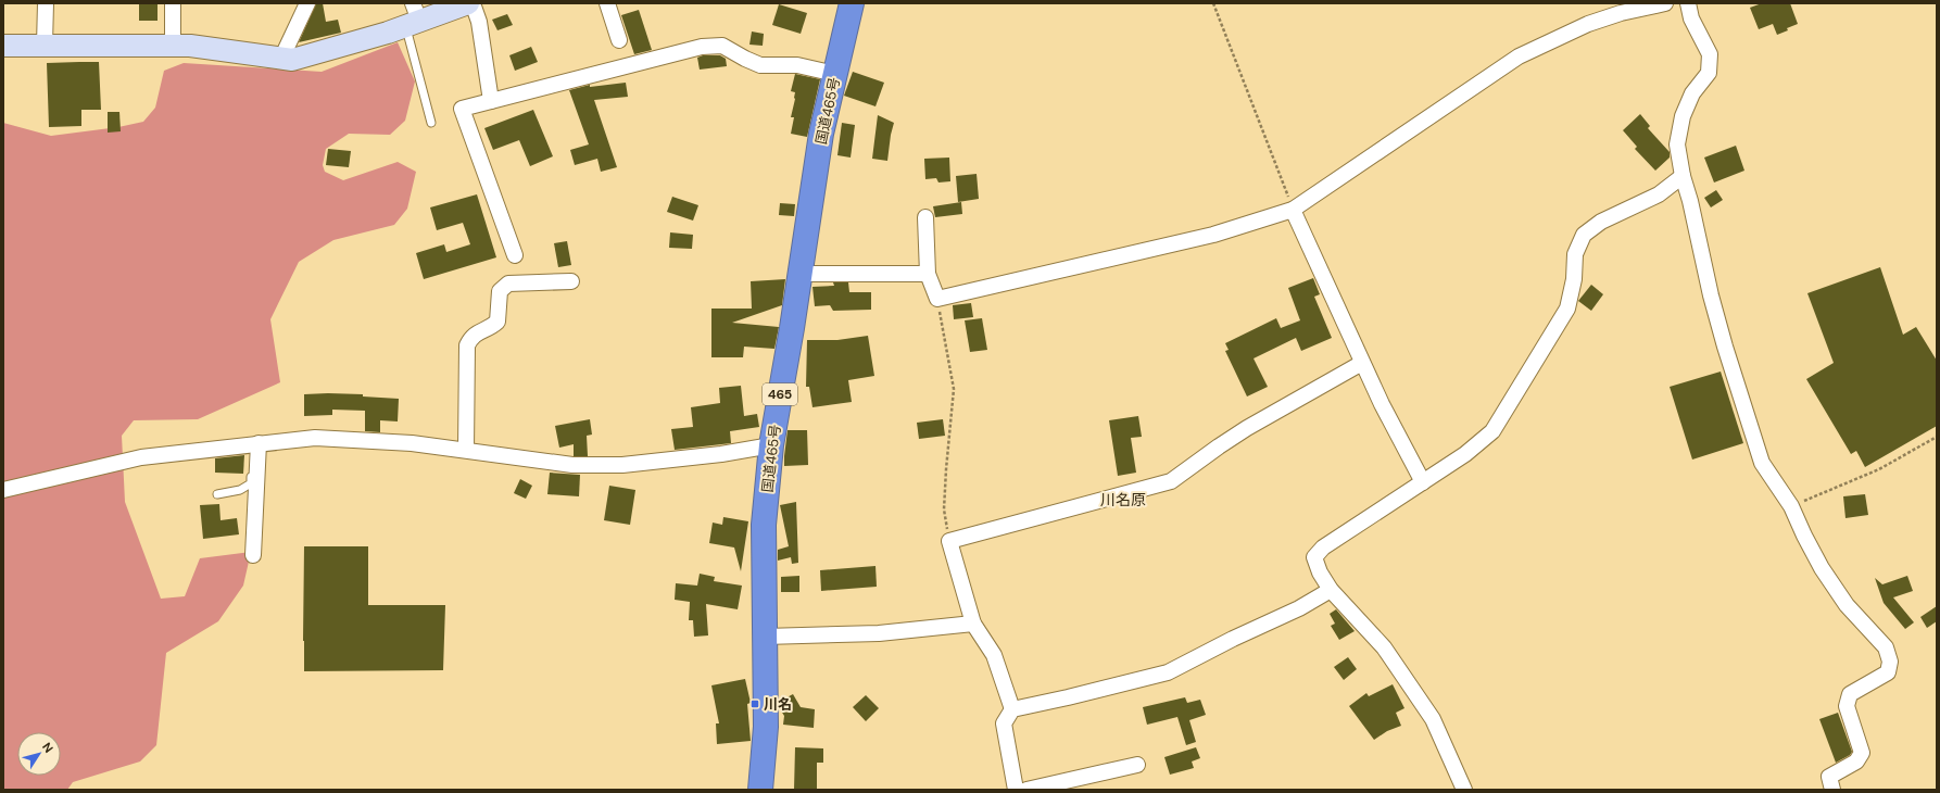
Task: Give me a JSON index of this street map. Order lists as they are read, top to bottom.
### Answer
{
  "streets": {
    "highway": ["国道465号", "465"]
  },
  "districts": ["川名原"],
  "places": {
    "transit": ["川名"]
  },
  "north": "top right"
}
